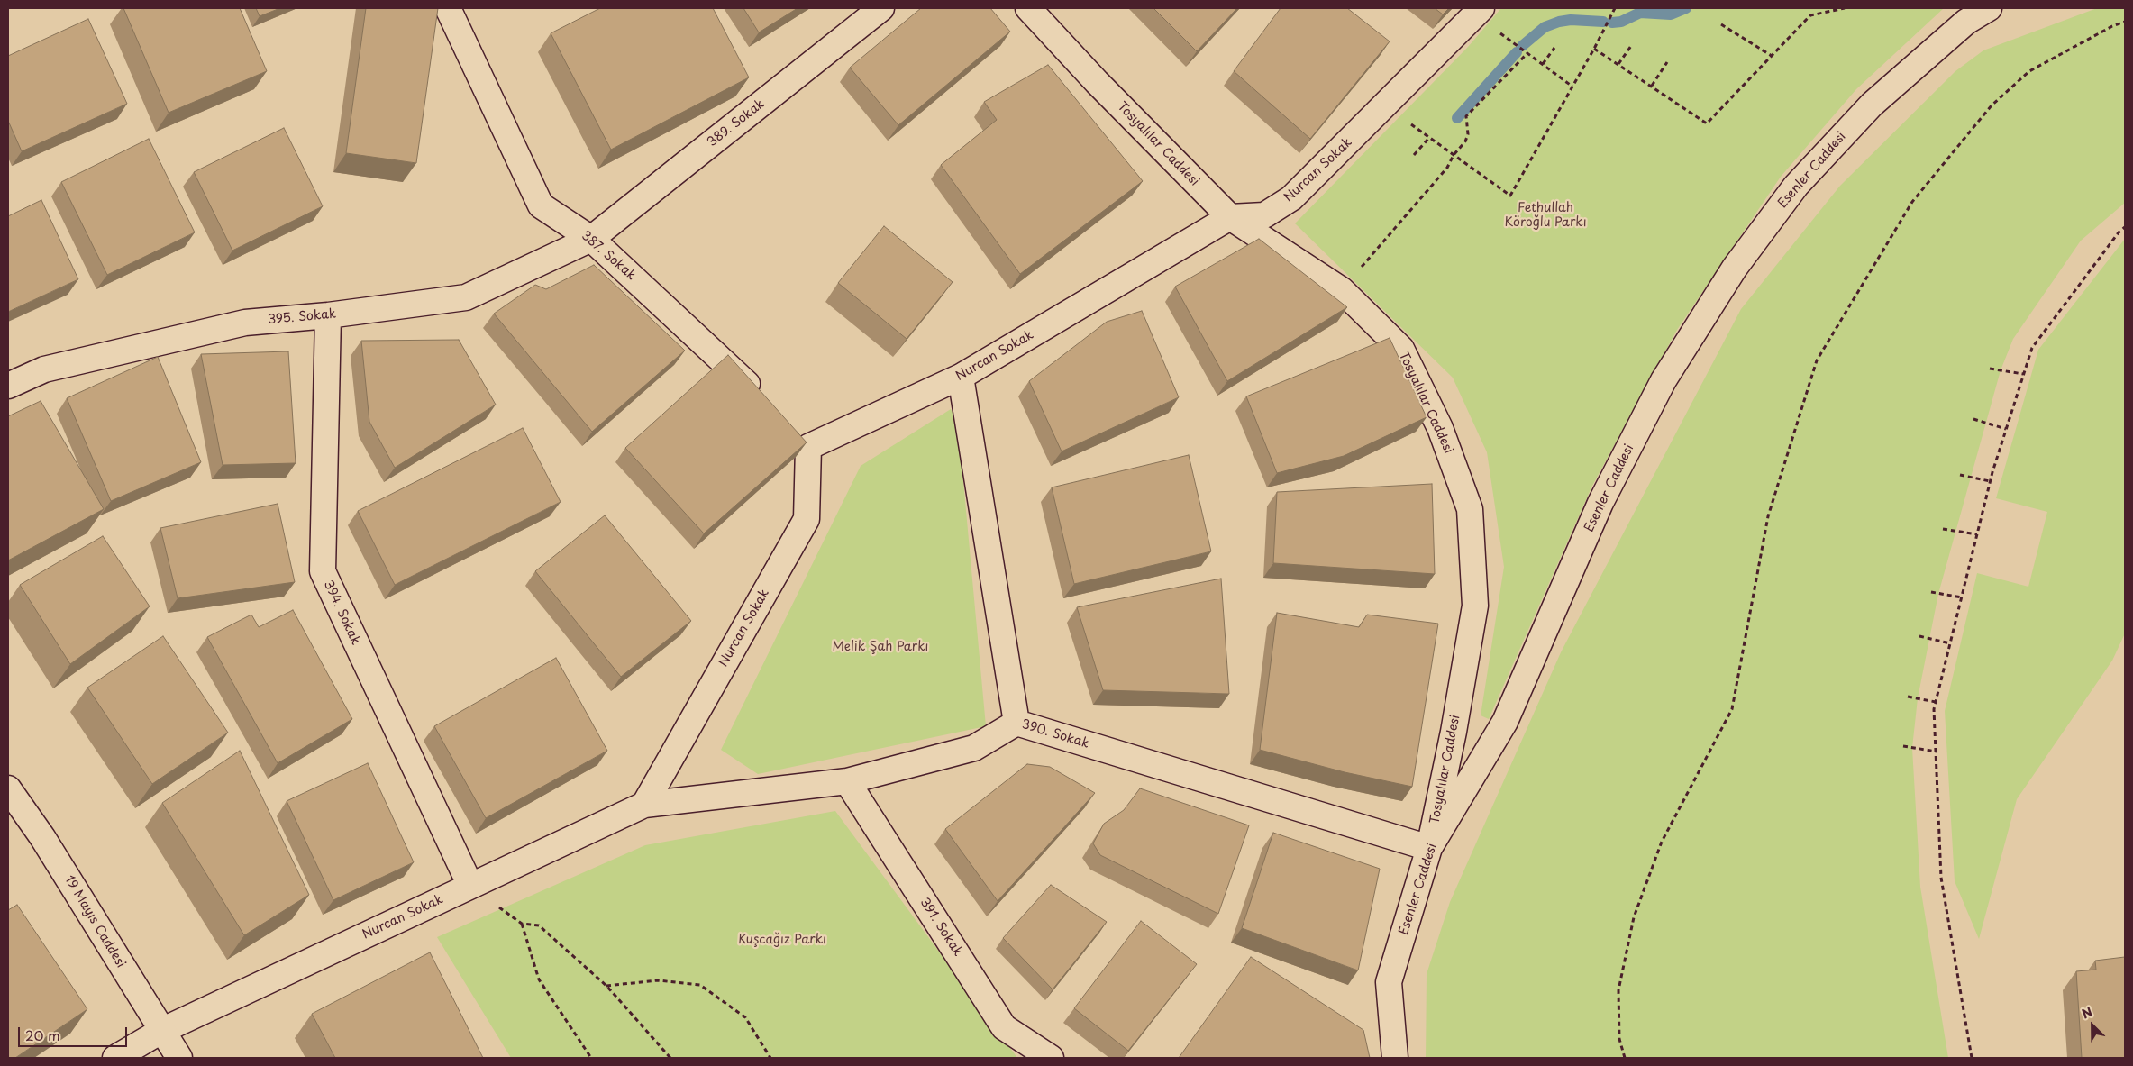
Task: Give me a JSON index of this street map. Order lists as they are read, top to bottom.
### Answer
{
  "streets": {
    "street": [
      "389. Sokak",
      "Tosyalılar Caddesi",
      "Nurcan Sokak",
      "Esenler Caddesi",
      "387. Sokak",
      "395. Sokak",
      "394. Sokak",
      "390. Sokak",
      "19 Mayıs Caddesi",
      "391. Sokak"
    ]
  },
  "crossings": [
    ["389. Sokak", "387. Sokak"],
    ["389. Sokak", "395. Sokak"],
    ["Tosyalılar Caddesi", "Nurcan Sokak"],
    ["Tosyalılar Caddesi", "Esenler Caddesi"],
    ["Tosyalılar Caddesi", "390. Sokak"],
    ["Nurcan Sokak", "394. Sokak"],
    ["Nurcan Sokak", "390. Sokak"],
    ["Nurcan Sokak", "19 Mayıs Caddesi"],
    ["Nurcan Sokak", "391. Sokak"],
    ["Esenler Caddesi", "390. Sokak"],
    ["387. Sokak", "395. Sokak"],
    ["395. Sokak", "394. Sokak"]
  ],
  "parks": ["Fethullah Köroğlu Parkı", "Melik Şah Parkı", "Kuşcağız Parkı"],
  "scale_bar": "20 m",
  "north": "top left"
}
